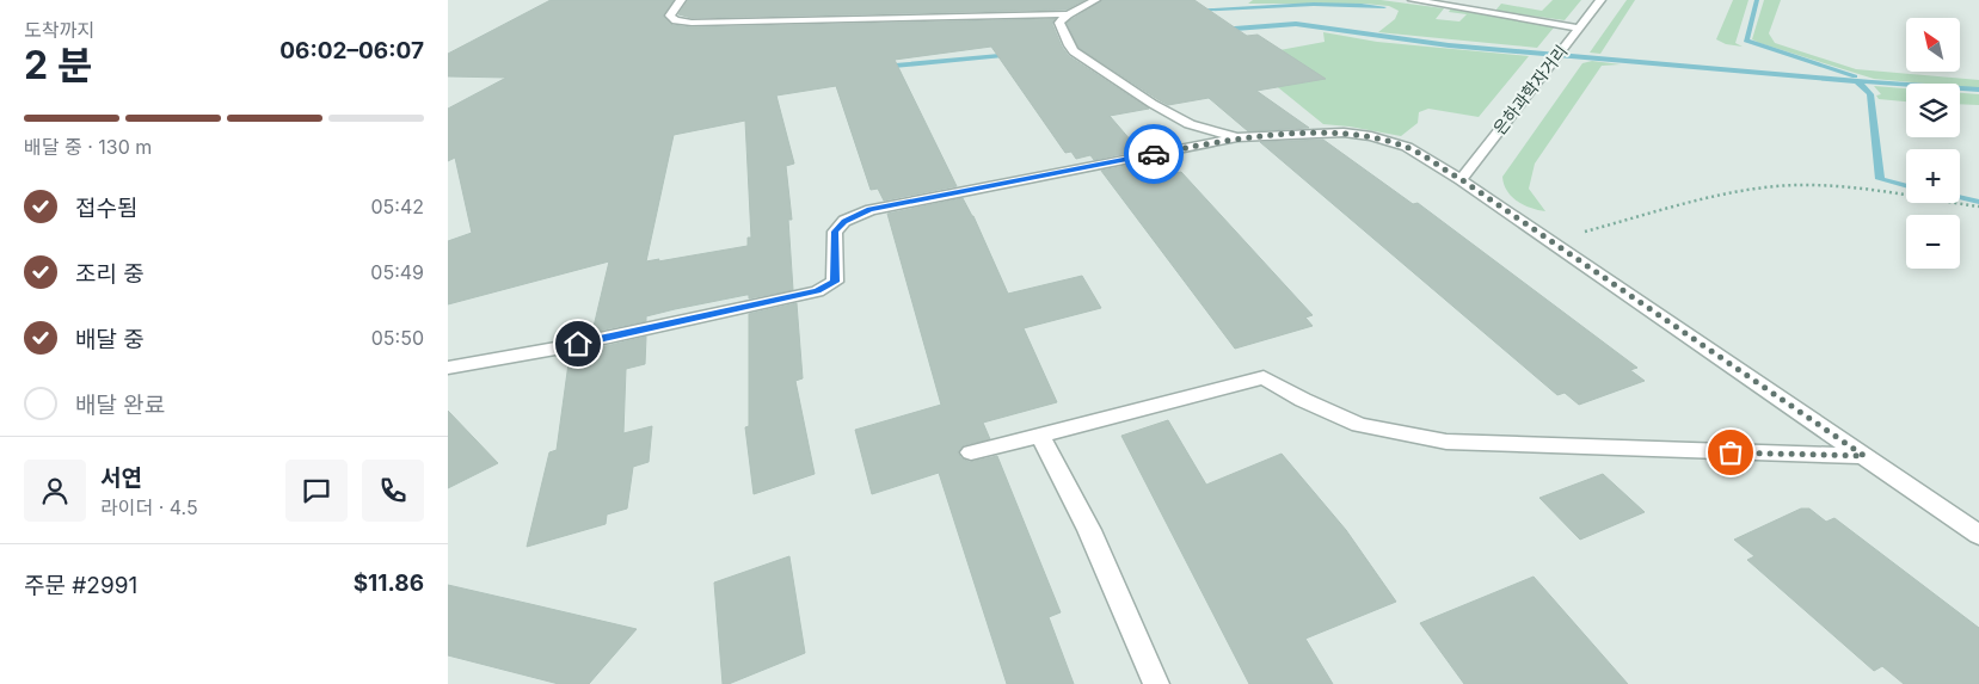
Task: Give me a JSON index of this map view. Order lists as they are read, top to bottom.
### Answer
{
  "streets": {
    "street": ["은하과학자거리"]
  },
  "north": "top left",
  "page": {
    "heading": ["2 분", "도착까지", "06:02–06:07"],
    "panel": [
      "서연",
      "라이더 · 4.5",
      "주문 #2991",
      "$11.86"
    ],
    "map_buttons": ["+", "−"],
    "bar": "배달 중 · 130 m",
    "list": [
      ["접수됨", "05:42"],
      ["조리 중", "05:49"],
      ["배달 중", "05:50"],
      "배달 완료"
    ]
  }
}
